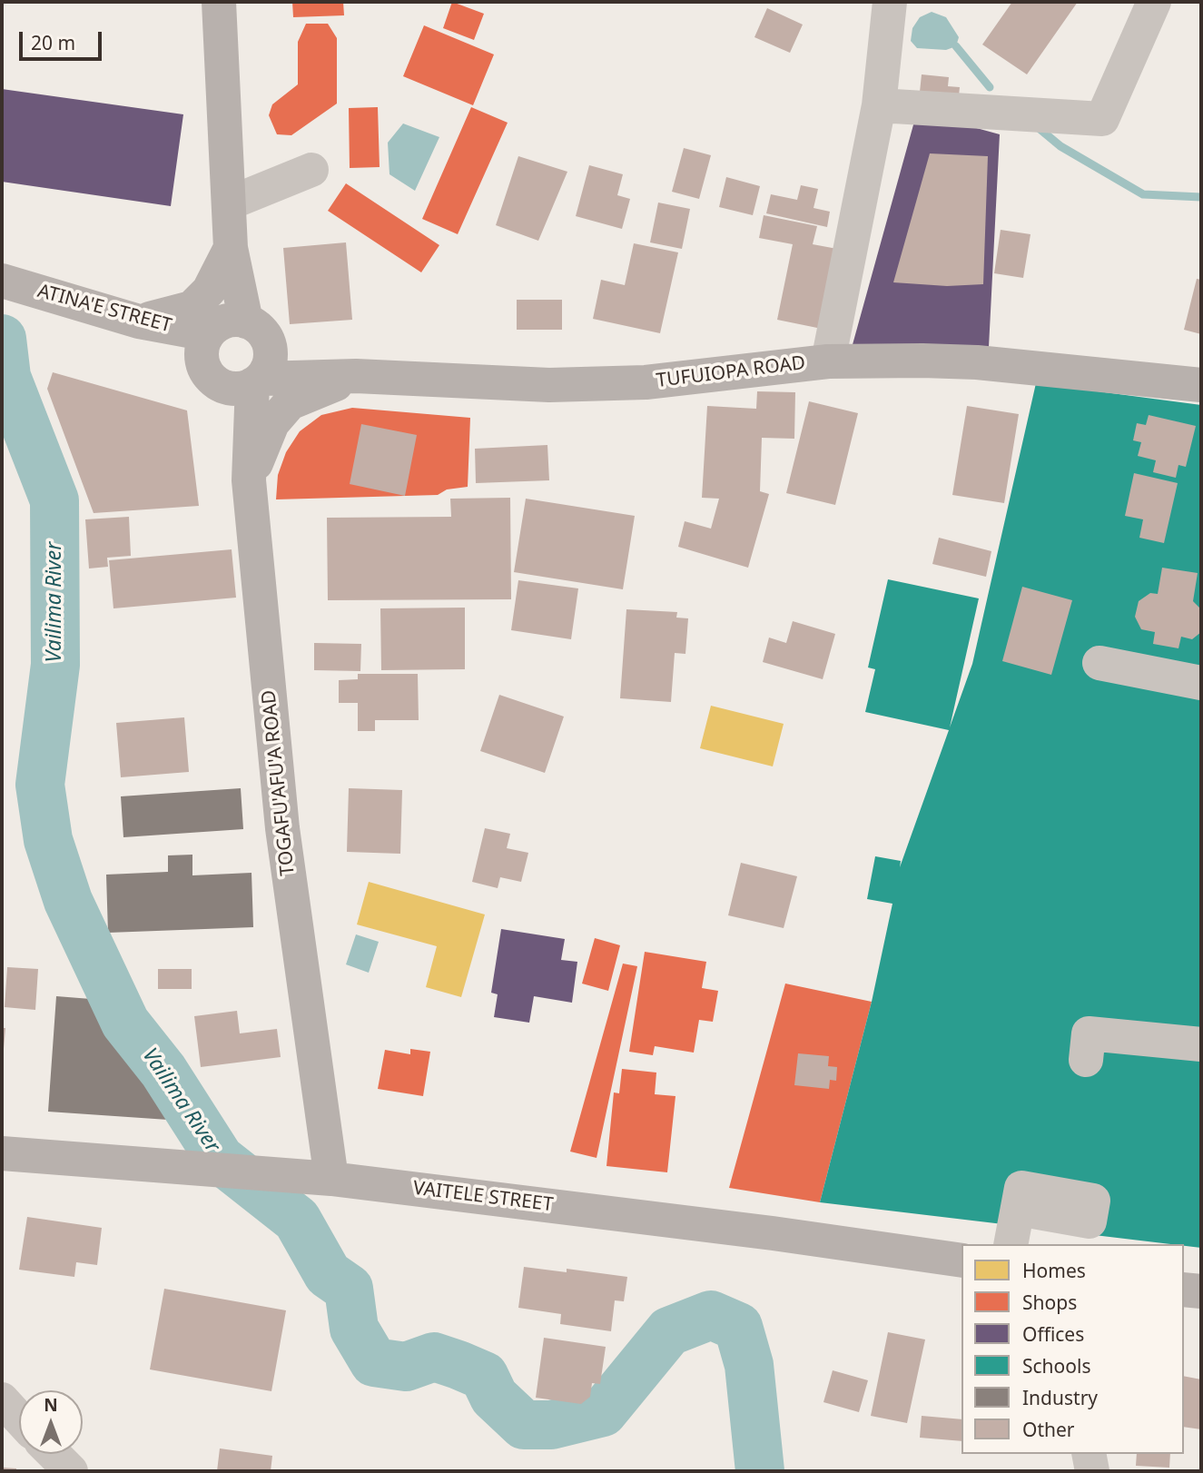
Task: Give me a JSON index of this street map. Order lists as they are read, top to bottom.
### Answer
{
  "streets": {
    "main road": [
      "ATINA'E STREET",
      "TUFUIOPA ROAD",
      "TOGAFU'AFU'A ROAD",
      "VAITELE STREET"
    ]
  },
  "crossings": [
    ["TUFUIOPA ROAD", "TOGAFU'AFU'A ROAD"],
    ["TOGAFU'AFU'A ROAD", "VAITELE STREET"]
  ],
  "water": ["Vailima River"],
  "legend": [
    "Homes",
    "Shops",
    "Offices",
    "Schools",
    "Industry",
    "Other"
  ],
  "scale_bar": "20 m",
  "north": "top"
}
